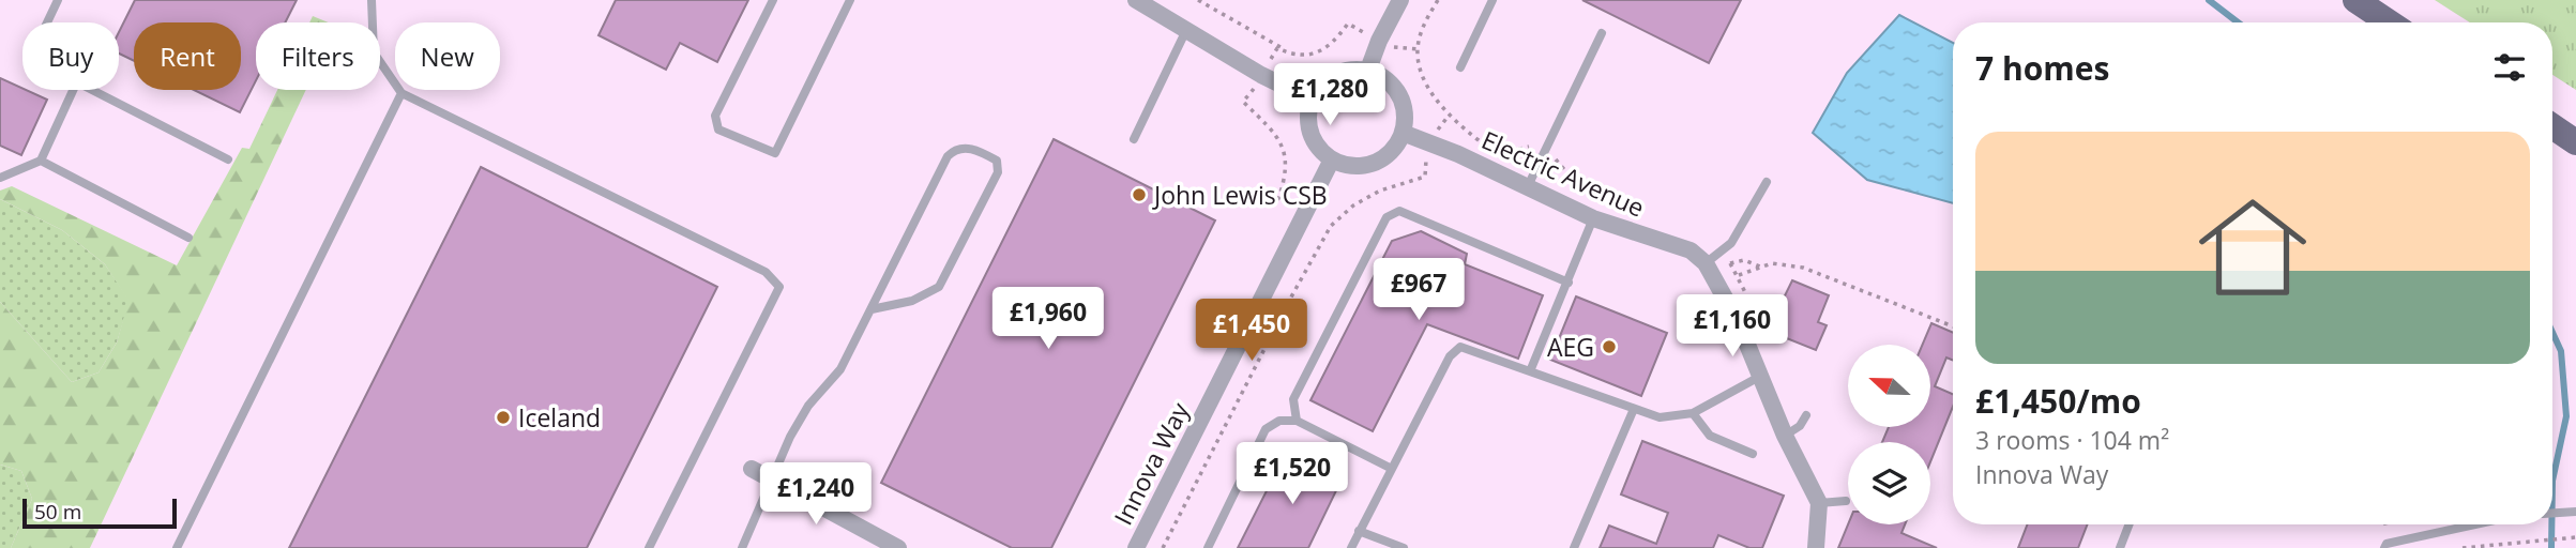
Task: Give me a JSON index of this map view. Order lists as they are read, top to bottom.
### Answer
{
  "streets": {
    "street": ["Electric Avenue", "Innova Way"]
  },
  "crossings": [
    ["Electric Avenue", "Innova Way"]
  ],
  "places": ["John Lewis CSB", "AEG", "Iceland"],
  "scale_bar": "50 m",
  "north": "left",
  "page": {
    "chip": [
      "Buy",
      "Rent",
      "Filters",
      "New"
    ],
    "heading": "7 homes",
    "price": [
      "£1,280",
      "£967",
      "£1,960",
      "£1,160",
      "£1,450",
      "£1,520",
      "£1,240"
    ],
    "list": [
      {
        "name": "£1,450/mo",
        "note": "3 rooms · 104 m² · Innova Way"
      }
    ],
    "scale": "50 m"
  }
}
